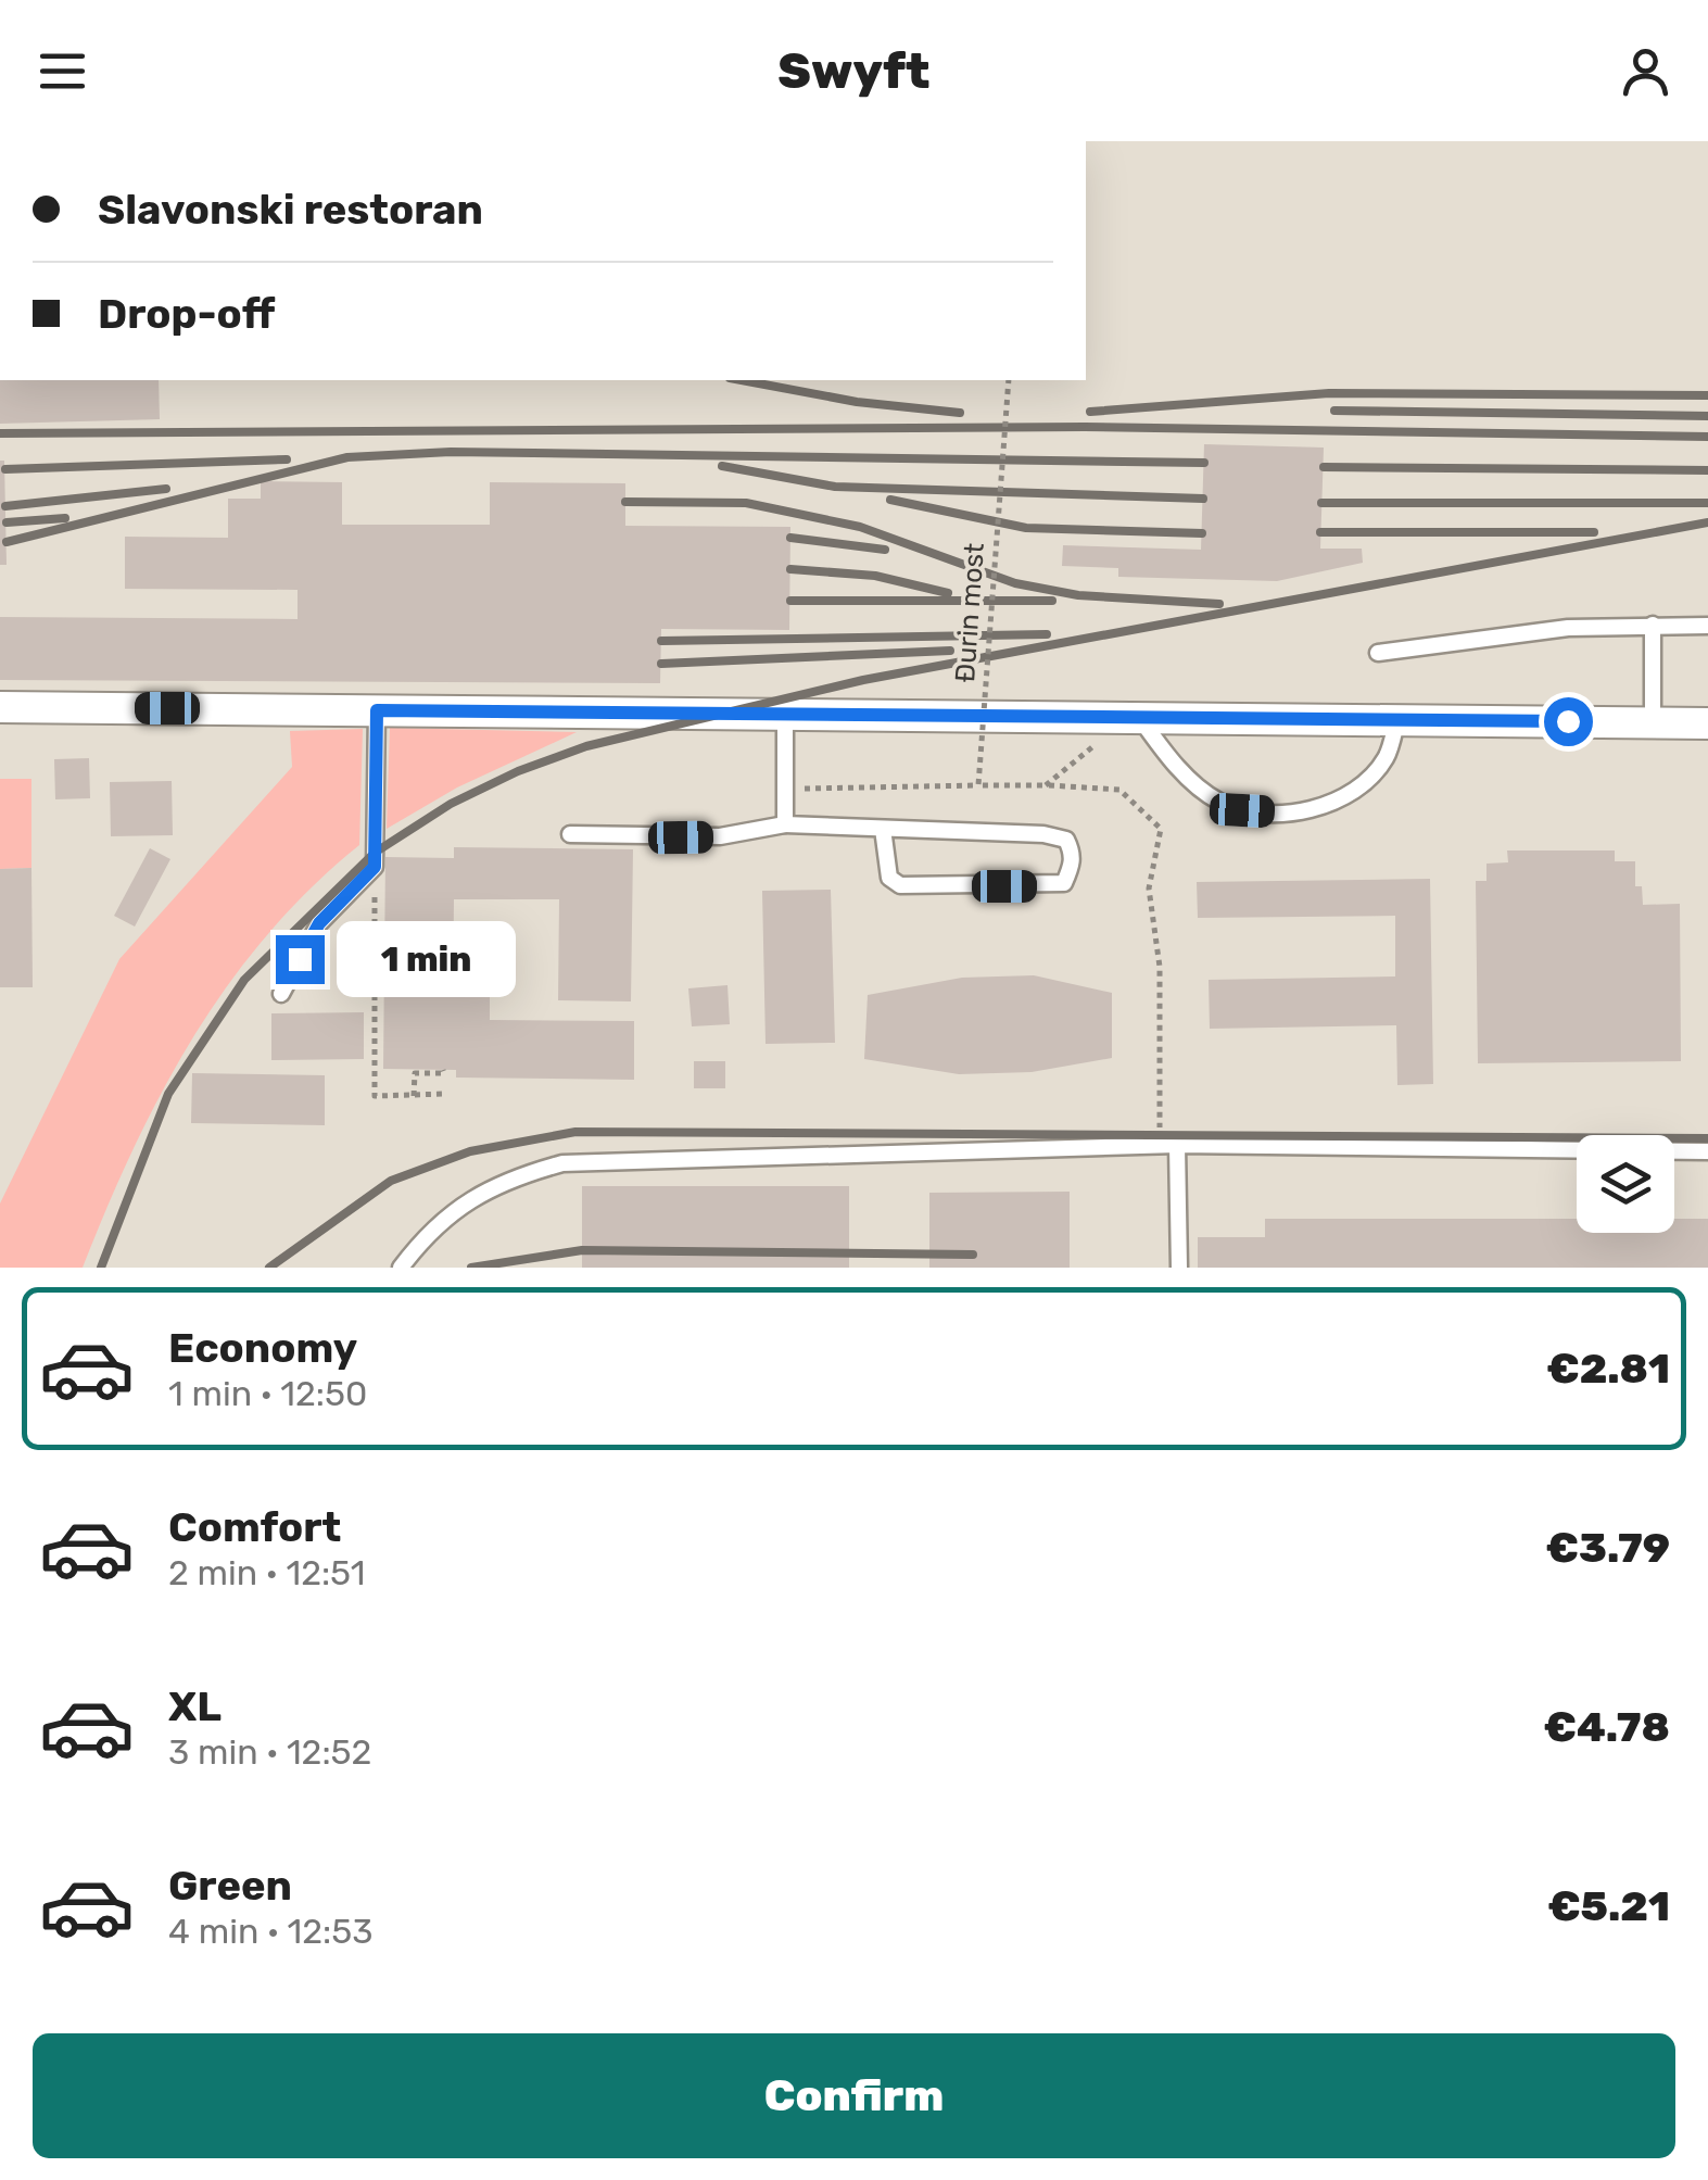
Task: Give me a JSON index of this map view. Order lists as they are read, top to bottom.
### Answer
{
  "streets": {
    "path": ["Đurin most"]
  },
  "page": {
    "header": "Swyft",
    "banner": ["Slavonski restoran", "Drop-off"],
    "bubble": "1 min",
    "list": [
      {
        "name": "Economy",
        "note": "1 min · 12:50",
        "value": "€2.81"
      },
      {
        "name": "Comfort",
        "note": "2 min · 12:51",
        "value": "€3.79"
      },
      {
        "name": "XL",
        "note": "3 min · 12:52",
        "value": "€4.78"
      },
      {
        "name": "Green",
        "note": "4 min · 12:53",
        "value": "€5.21"
      }
    ],
    "buttons": "Confirm"
  }
}
